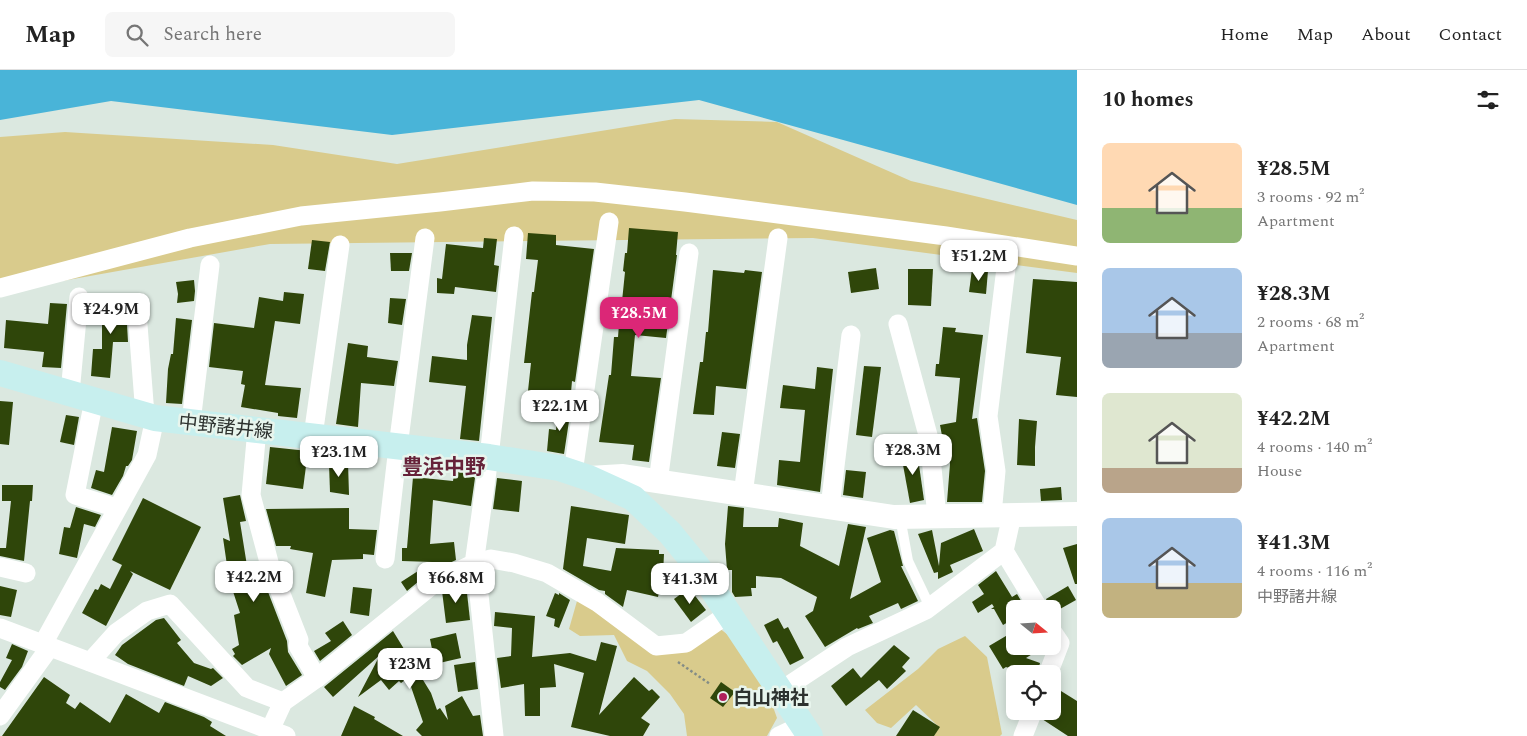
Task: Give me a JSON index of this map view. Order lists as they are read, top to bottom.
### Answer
{
  "streets": {
    "main road": ["中野諸井線"]
  },
  "districts": ["豊浜中野"],
  "places": ["白山神社"],
  "north": "right",
  "page": {
    "header": "Map",
    "search": "Search here",
    "nav": [
      "Home",
      "Map",
      "About",
      "Contact"
    ],
    "heading": "10 homes",
    "list": [
      {
        "name": "¥28.5M",
        "note": "3 rooms · 92 m² · Apartment"
      },
      {
        "name": "¥28.3M",
        "note": "2 rooms · 68 m² · Apartment"
      },
      {
        "name": "¥42.2M",
        "note": "4 rooms · 140 m² · House"
      },
      {
        "name": "¥41.3M",
        "note": "4 rooms · 116 m² · 中野諸井線"
      }
    ],
    "price": [
      "¥51.2M",
      "¥24.9M",
      "¥28.5M",
      "¥22.1M",
      "¥28.3M",
      "¥23.1M",
      "¥42.2M",
      "¥66.8M",
      "¥41.3M",
      "¥23M"
    ]
  }
}
